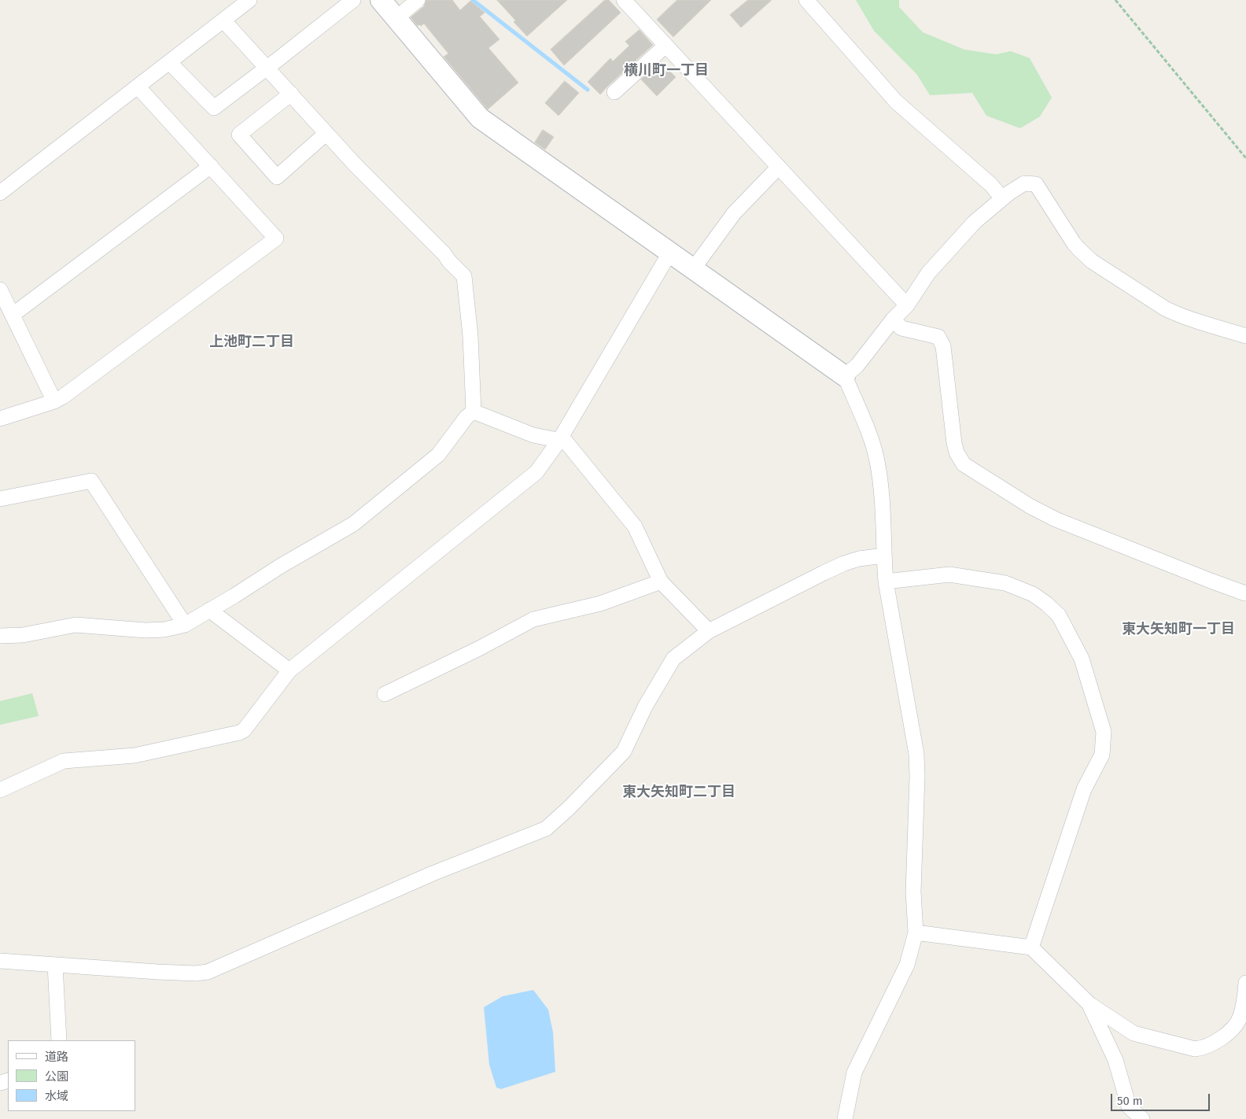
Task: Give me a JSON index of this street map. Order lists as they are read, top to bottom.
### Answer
{
  "districts": [
    "横川町一丁目",
    "上池町二丁目",
    "東大矢知町一丁目",
    "東大矢知町二丁目"
  ],
  "legend": ["道路", "公園", "水域"],
  "scale_bar": "50 m"
}
